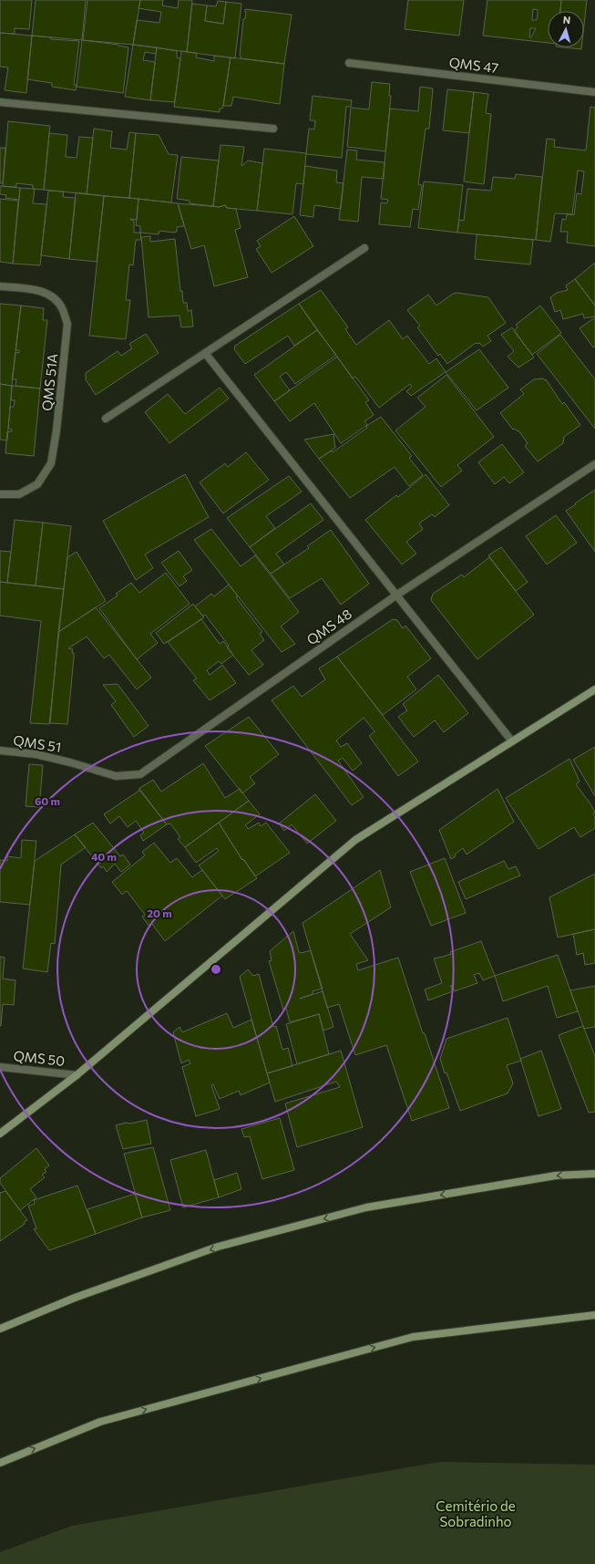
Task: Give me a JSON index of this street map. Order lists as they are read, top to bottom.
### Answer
{
  "streets": {
    "street": [
      "QMS 47",
      "QMS 51A",
      "QMS 48",
      "QMS 51",
      "QMS 50"
    ]
  },
  "crossings": [
    ["QMS 48", "QMS 51"]
  ],
  "parks": ["Cemitério de Sobradinho"],
  "north": "top",
  "rings": ["60 m", "40 m", "20 m"]
}
